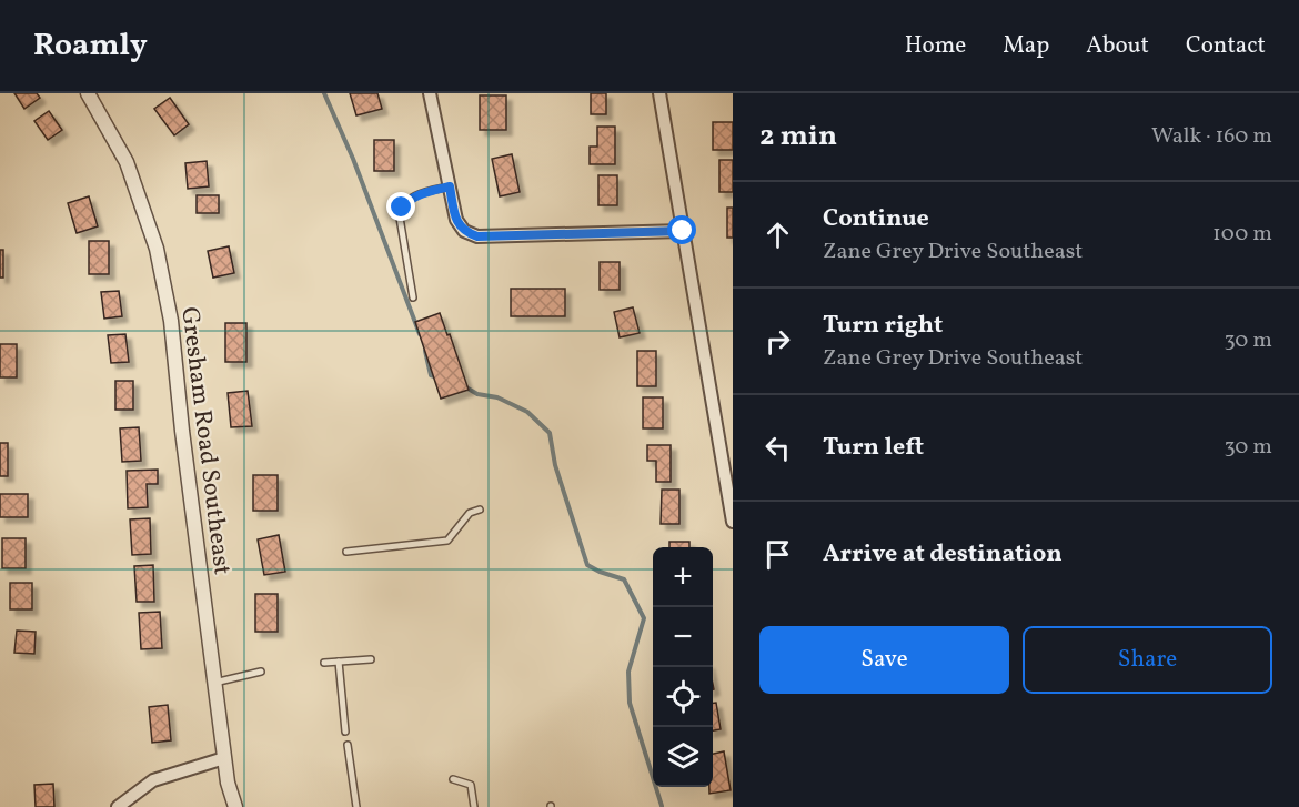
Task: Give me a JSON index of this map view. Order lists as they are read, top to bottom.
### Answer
{
  "streets": {
    "street": ["Gresham Road Southeast"]
  },
  "page": {
    "header": "Roamly",
    "nav": [
      "Home",
      "Map",
      "About",
      "Contact"
    ],
    "heading": ["2 min", "Walk · 160 m"],
    "list": [
      ["Continue", "Zane Grey Drive Southeast", "100 m"],
      ["Turn right", "Zane Grey Drive Southeast", "30 m"],
      ["Turn left", "30 m"],
      "Arrive at destination"
    ],
    "map_buttons": ["+", "−"],
    "buttons": ["Save", "Share"]
  }
}
